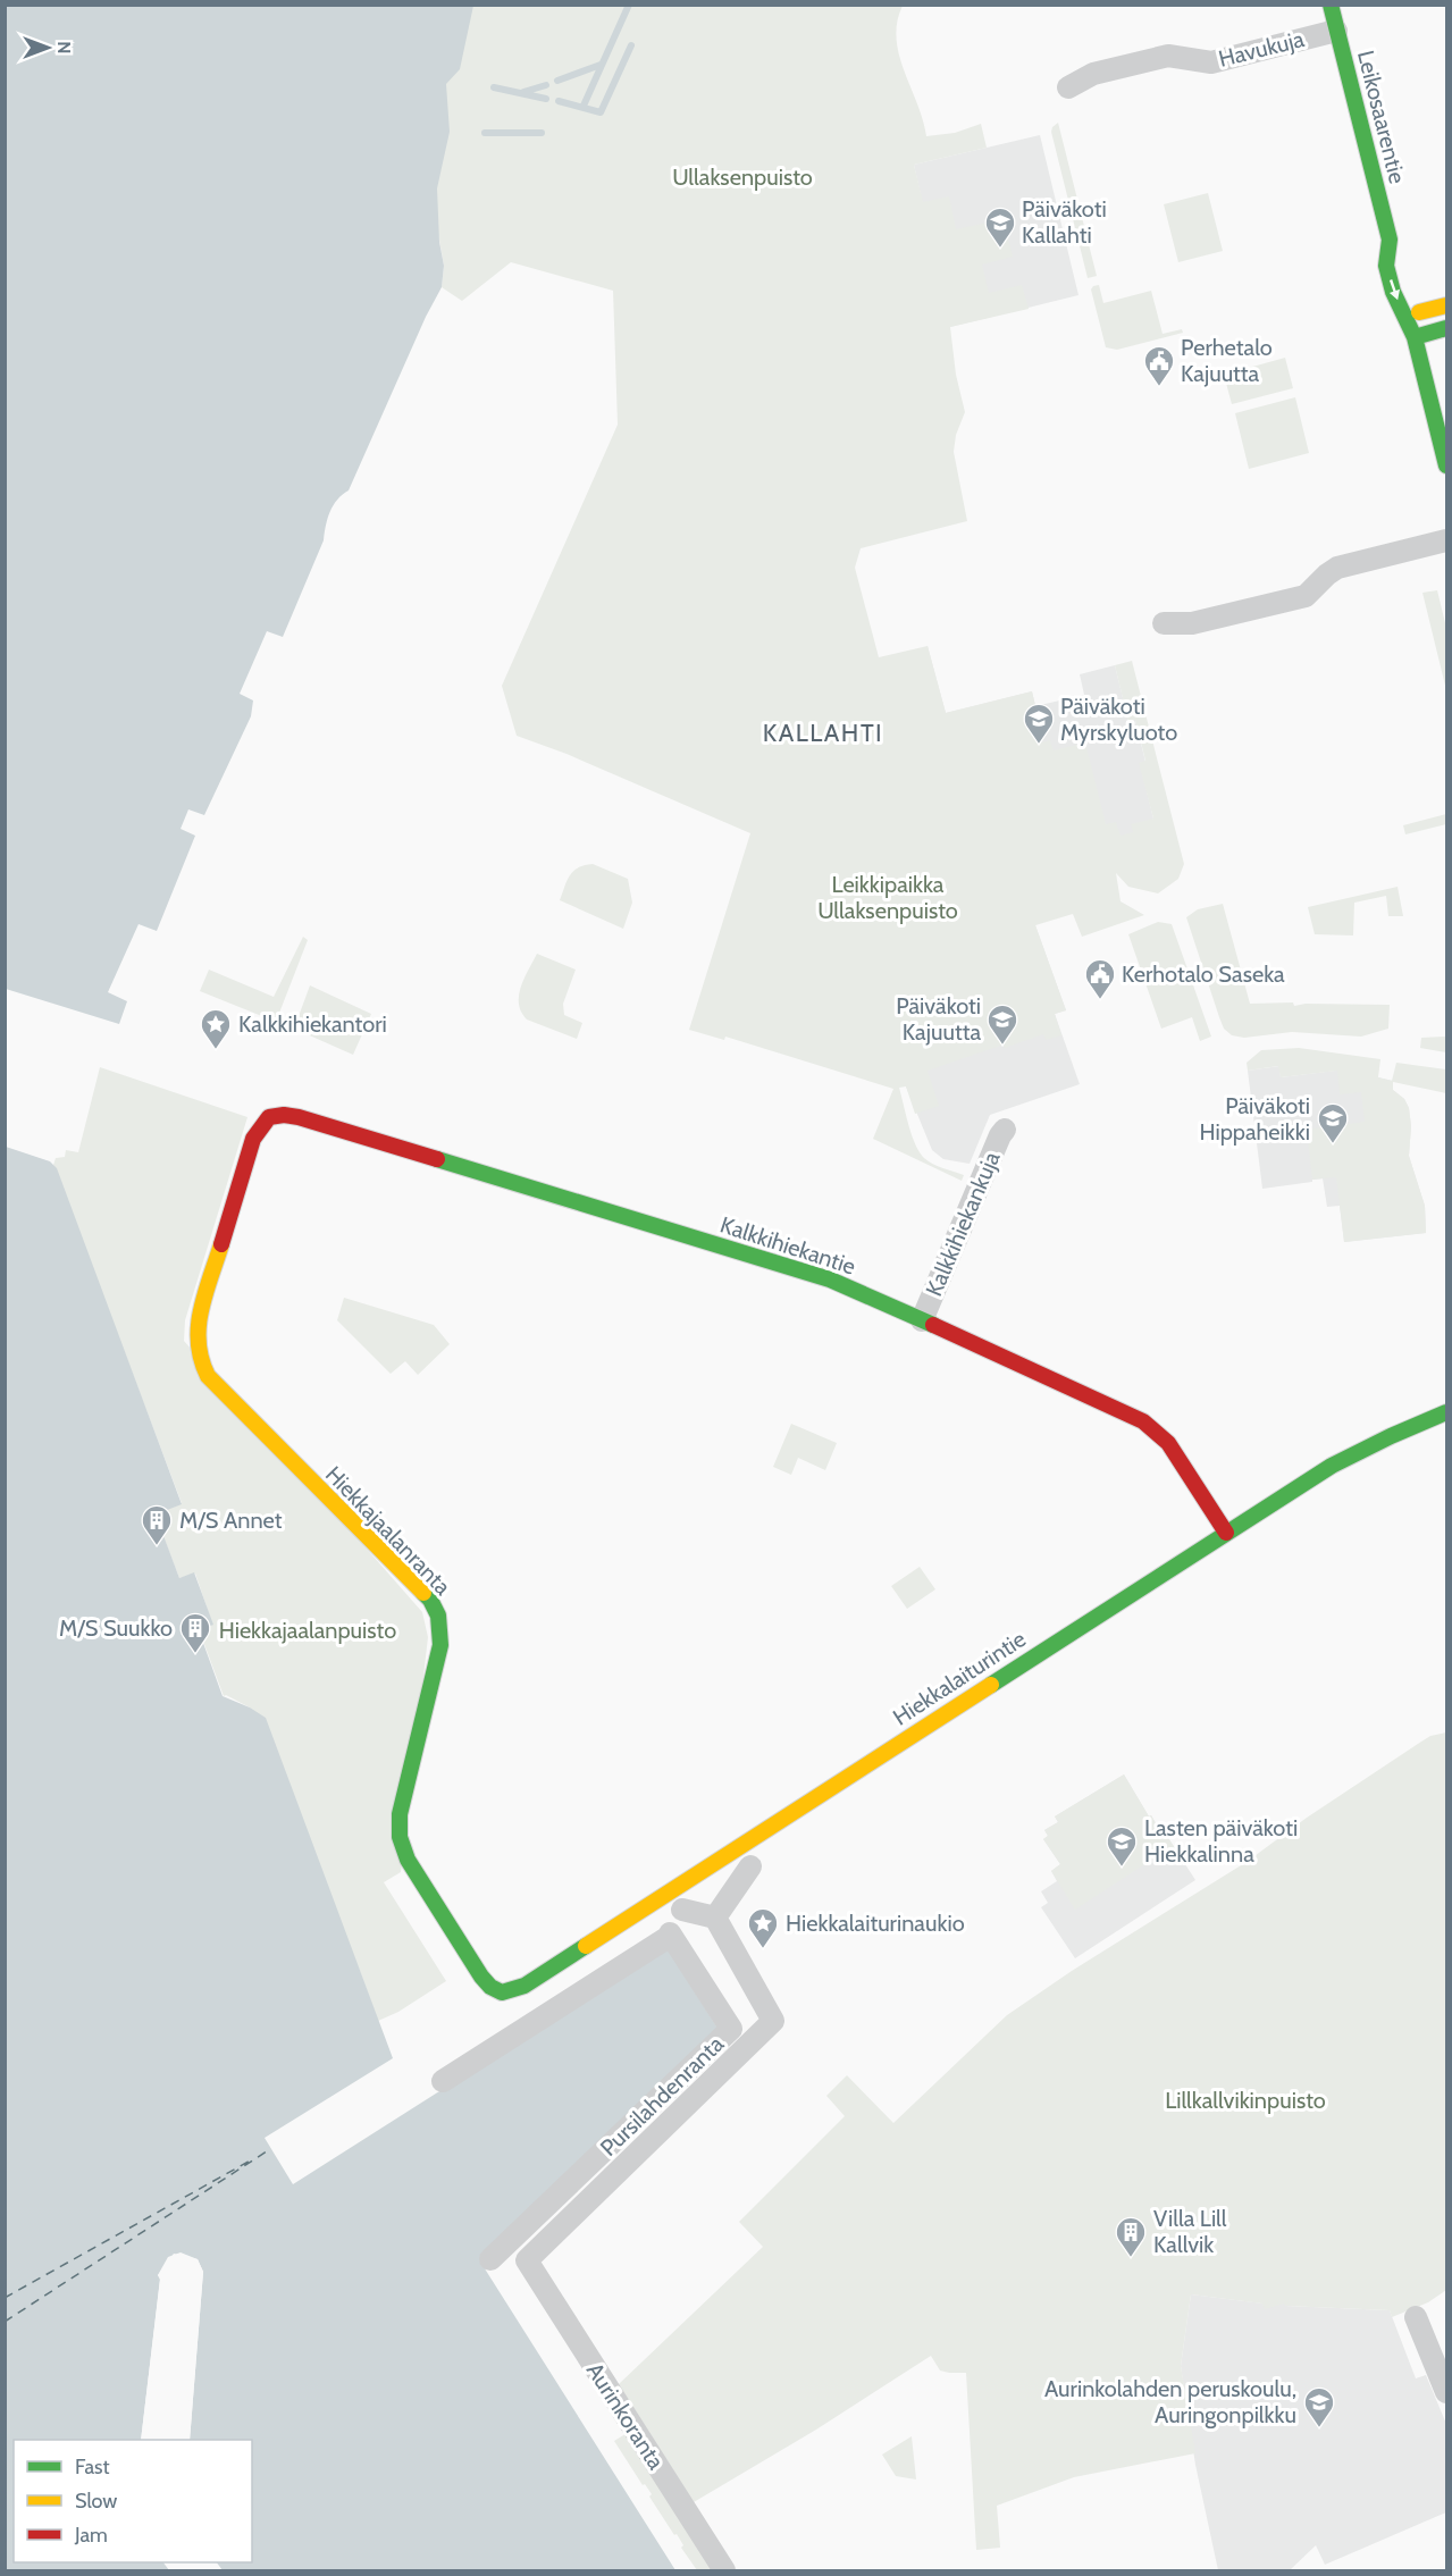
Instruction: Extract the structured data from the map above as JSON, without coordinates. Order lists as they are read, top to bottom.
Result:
{
  "streets": {
    "street": [
      "Havukuja",
      "Leikosaarentie",
      "Kalkkihiekankuja",
      "Kalkkihiekantie",
      "Hiekkajaalanranta",
      "Hiekkalaiturintie",
      "Pursilahdenranta",
      "Aurinkoranta"
    ]
  },
  "crossings": [
    ["Havukuja", "Leikosaarentie"],
    ["Kalkkihiekankuja", "Kalkkihiekantie"],
    ["Kalkkihiekantie", "Hiekkajaalanranta"],
    ["Kalkkihiekantie", "Hiekkalaiturintie"],
    ["Hiekkajaalanranta", "Hiekkalaiturintie"],
    ["Pursilahdenranta", "Aurinkoranta"]
  ],
  "districts": ["KALLAHTI"],
  "parks": [
    "Ullaksenpuisto",
    "Leikkipaikka Ullaksenpuisto",
    "Hiekkajaalanpuisto",
    "Lillkallvikinpuisto"
  ],
  "places": {
    "school or university": [
      "Päiväkoti Kallahti",
      "Päiväkoti Myrskyluoto",
      "Päiväkoti Kajuutta",
      "Päiväkoti Hippaheikki",
      "Lasten päiväkoti Hiekkalinna",
      "Aurinkolahden peruskoulu, Auringonpilkku"
    ],
    "public building": ["Perhetalo Kajuutta", "Kerhotalo Saseka"],
    "place": ["Kalkkihiekantori", "Hiekkalaiturinaukio"],
    "building": ["M/S Annet", "M/S Suukko", "Villa Lill Kallvik"]
  },
  "legend": ["Fast", "Slow", "Jam"],
  "north": "right"
}
